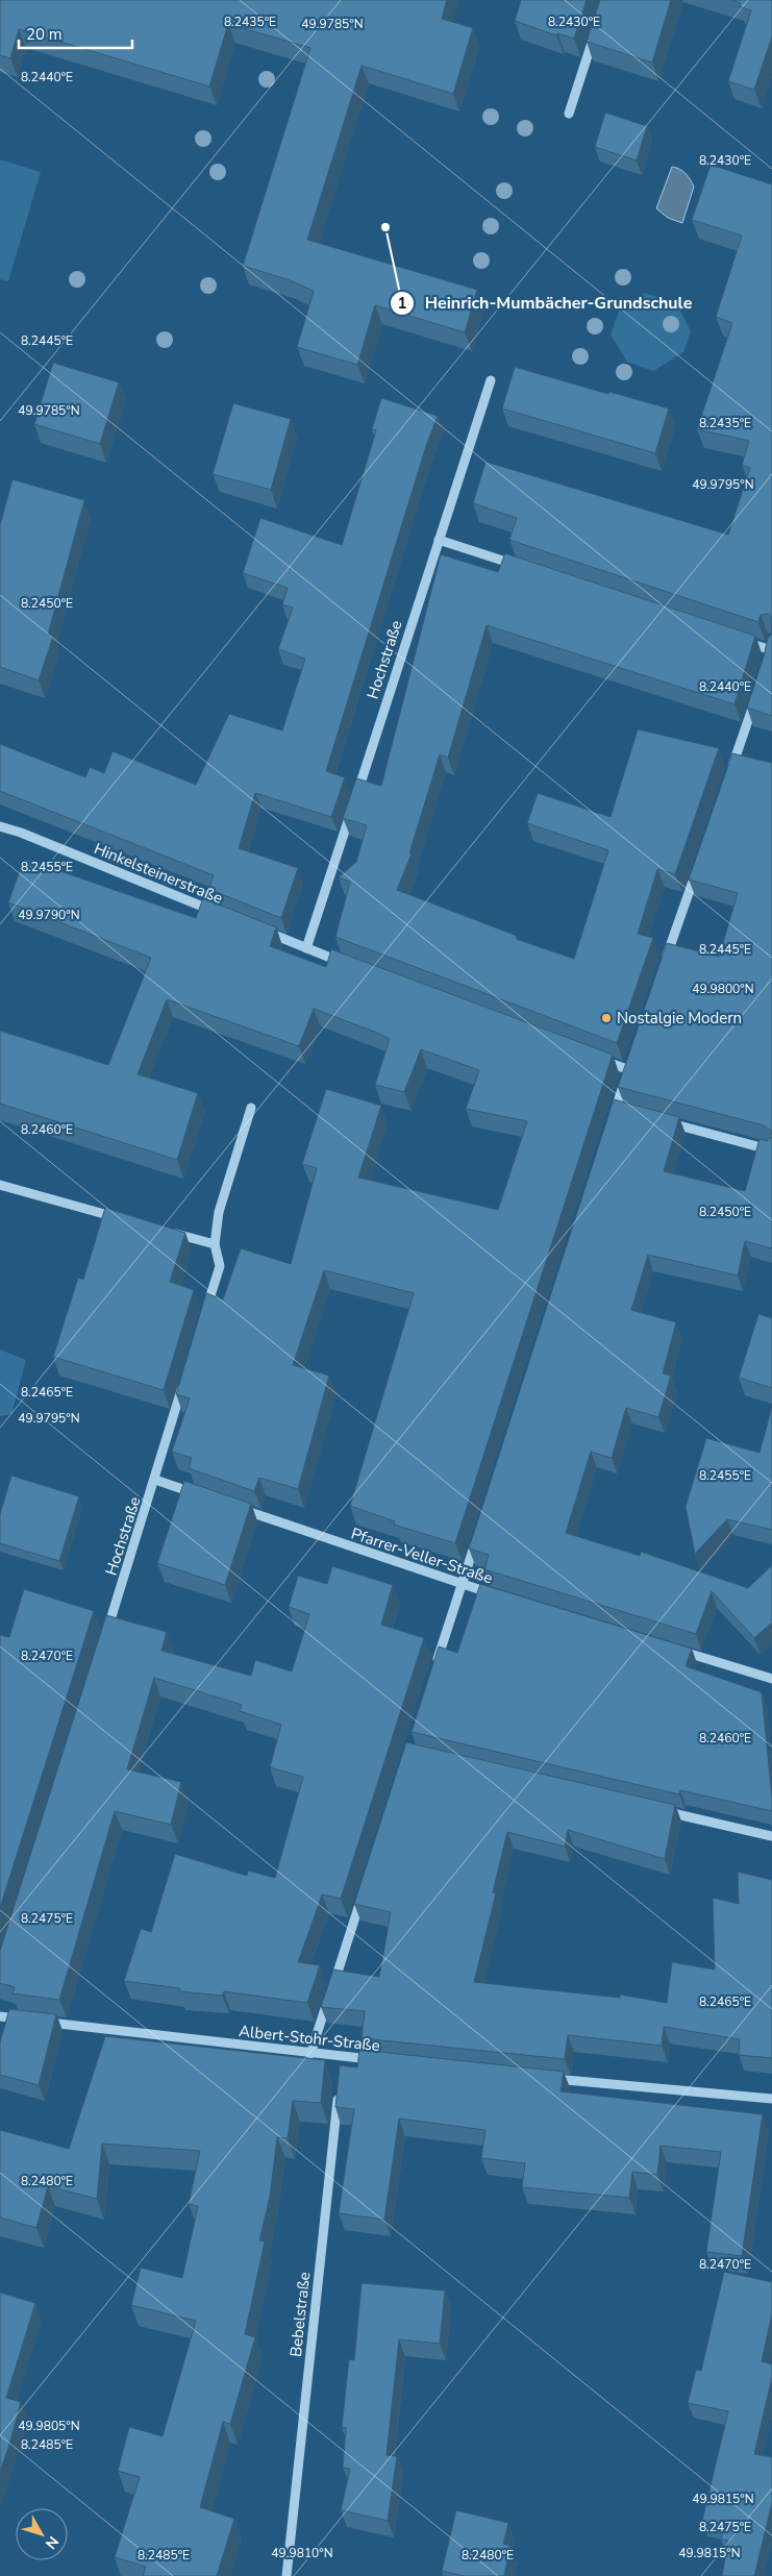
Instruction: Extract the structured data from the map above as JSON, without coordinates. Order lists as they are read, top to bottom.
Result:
{
  "streets": {
    "street": [
      "Hochstraße",
      "Hinkelsteinerstraße",
      "Pfarrer-Veller-Straße",
      "Albert-Stohr-Straße",
      "Bebelstraße"
    ]
  },
  "places": ["Heinrich-Mumbächer-Grundschule", "Nostalgie Modern"],
  "scale_bar": "20 m",
  "north": "bottom right",
  "coordinates": [
    "8.2430°E",
    "8.2435°E",
    "49.9785°N",
    "8.2440°E",
    "8.2445°E",
    "49.9795°N",
    "8.2450°E",
    "8.2455°E",
    "49.9790°N",
    "49.9800°N",
    "8.2460°E",
    "8.2465°E",
    "8.2470°E",
    "8.2475°E",
    "8.2480°E",
    "49.9805°N",
    "8.2485°E",
    "49.9815°N",
    "49.9810°N"
  ]
}
